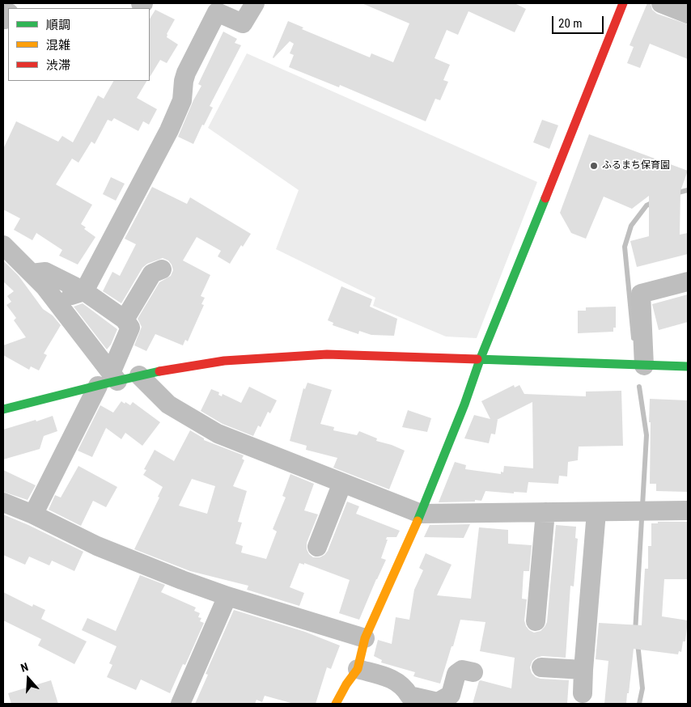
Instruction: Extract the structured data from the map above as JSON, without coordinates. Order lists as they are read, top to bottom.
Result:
{
  "places": ["ふるまち保育園"],
  "legend": ["順調", "混雑", "渋滞"],
  "scale_bar": "20 m",
  "north": "top"
}
